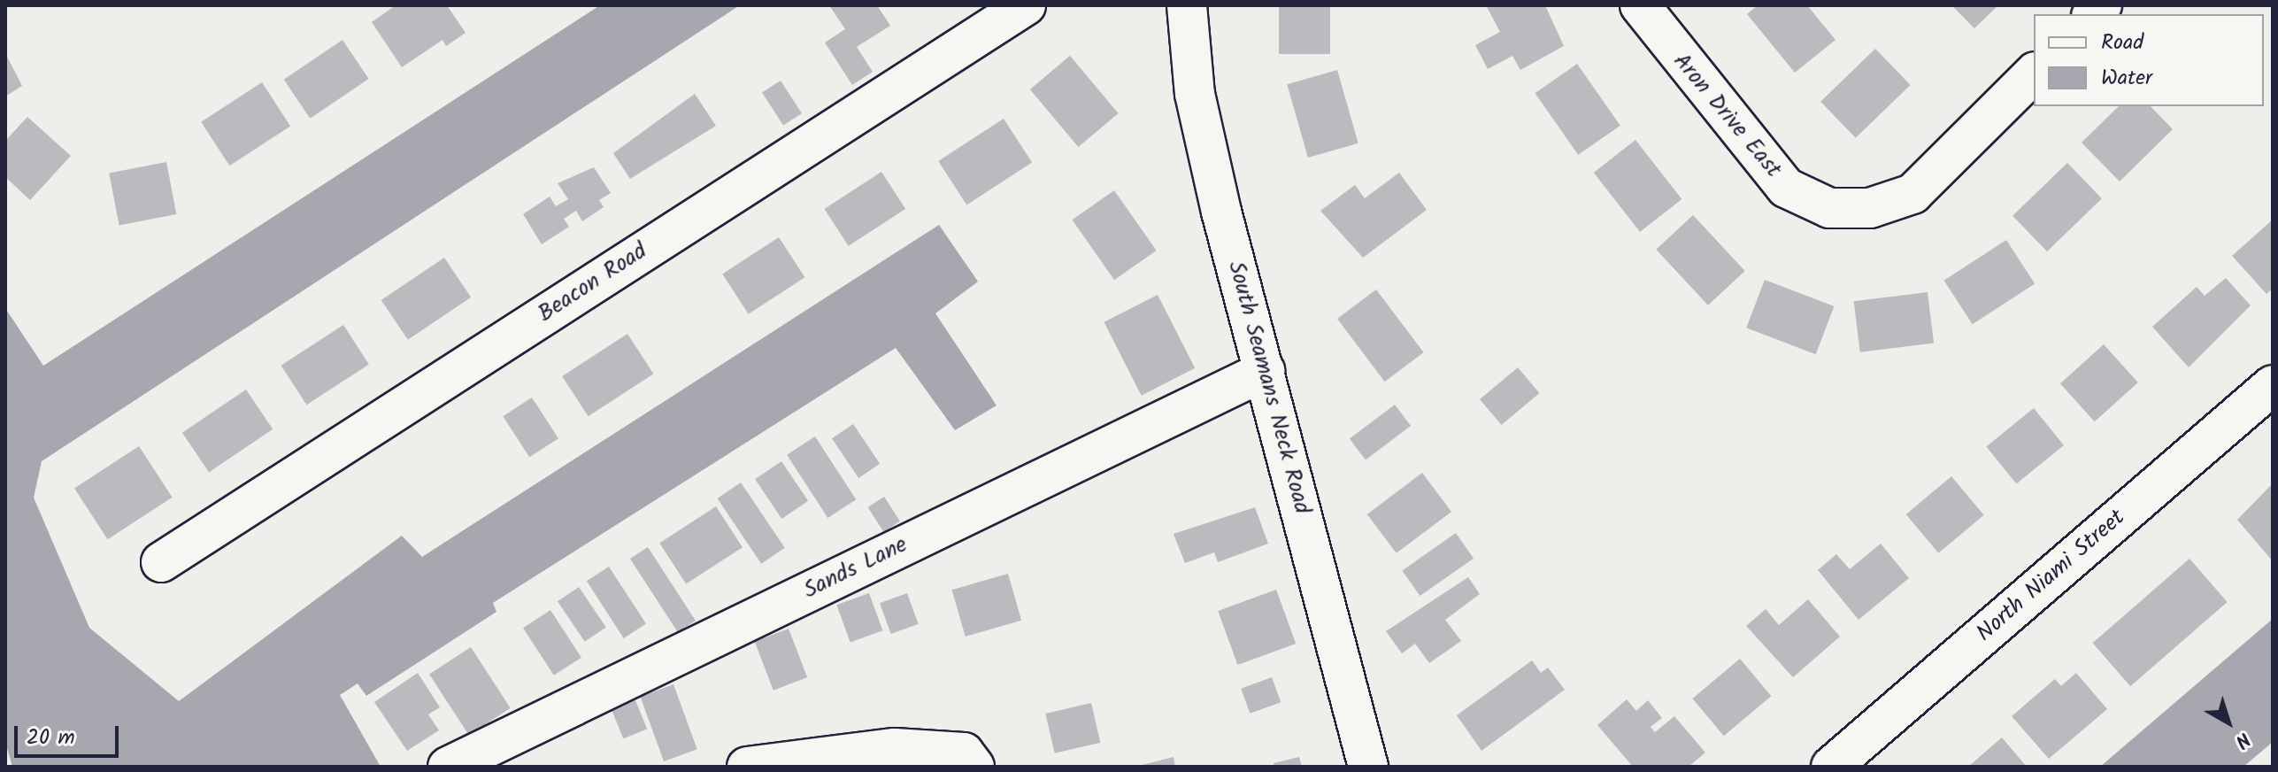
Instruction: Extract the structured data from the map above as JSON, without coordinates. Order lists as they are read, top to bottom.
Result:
{
  "streets": {
    "street": [
      "Aron Drive East",
      "Beacon Road",
      "South Seamans Neck Road",
      "Sands Lane",
      "North Niami Street"
    ]
  },
  "crossings": [
    ["South Seamans Neck Road", "Sands Lane"]
  ],
  "legend": ["Road", "Water"],
  "scale_bar": "20 m",
  "north": "bottom right"
}
